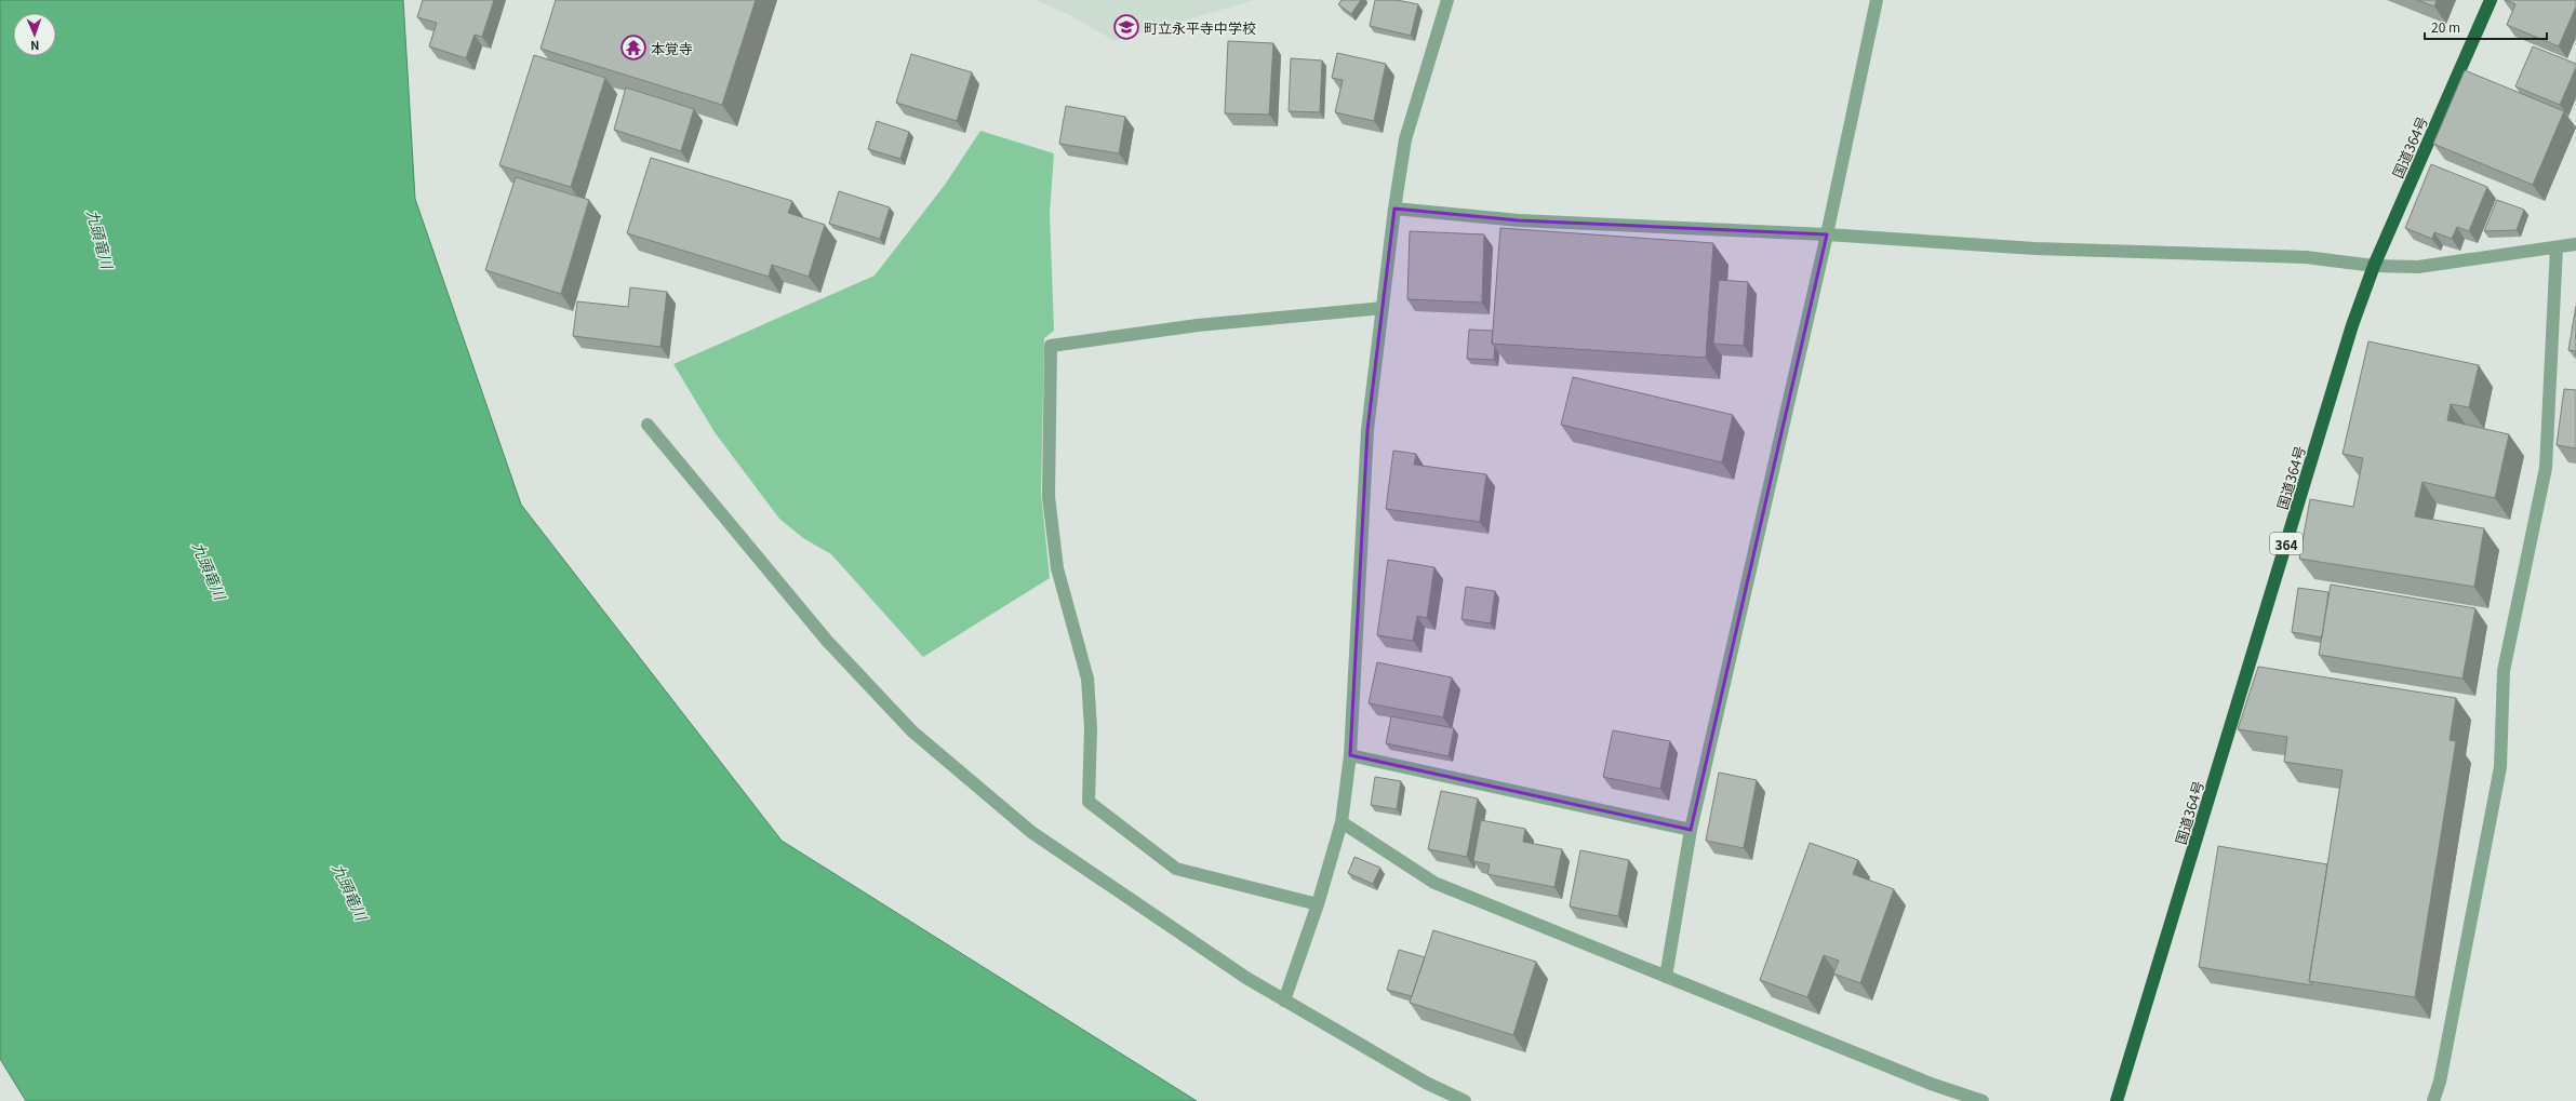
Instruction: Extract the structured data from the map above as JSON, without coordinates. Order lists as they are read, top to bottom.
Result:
{
  "streets": {
    "highway": ["国道364号", "364"]
  },
  "water": ["九頭竜川"],
  "places": {
    "school or university": ["町立永平寺中学校"],
    "temple": ["本覚寺"]
  },
  "scale_bar": "20 m",
  "north": "bottom"
}
